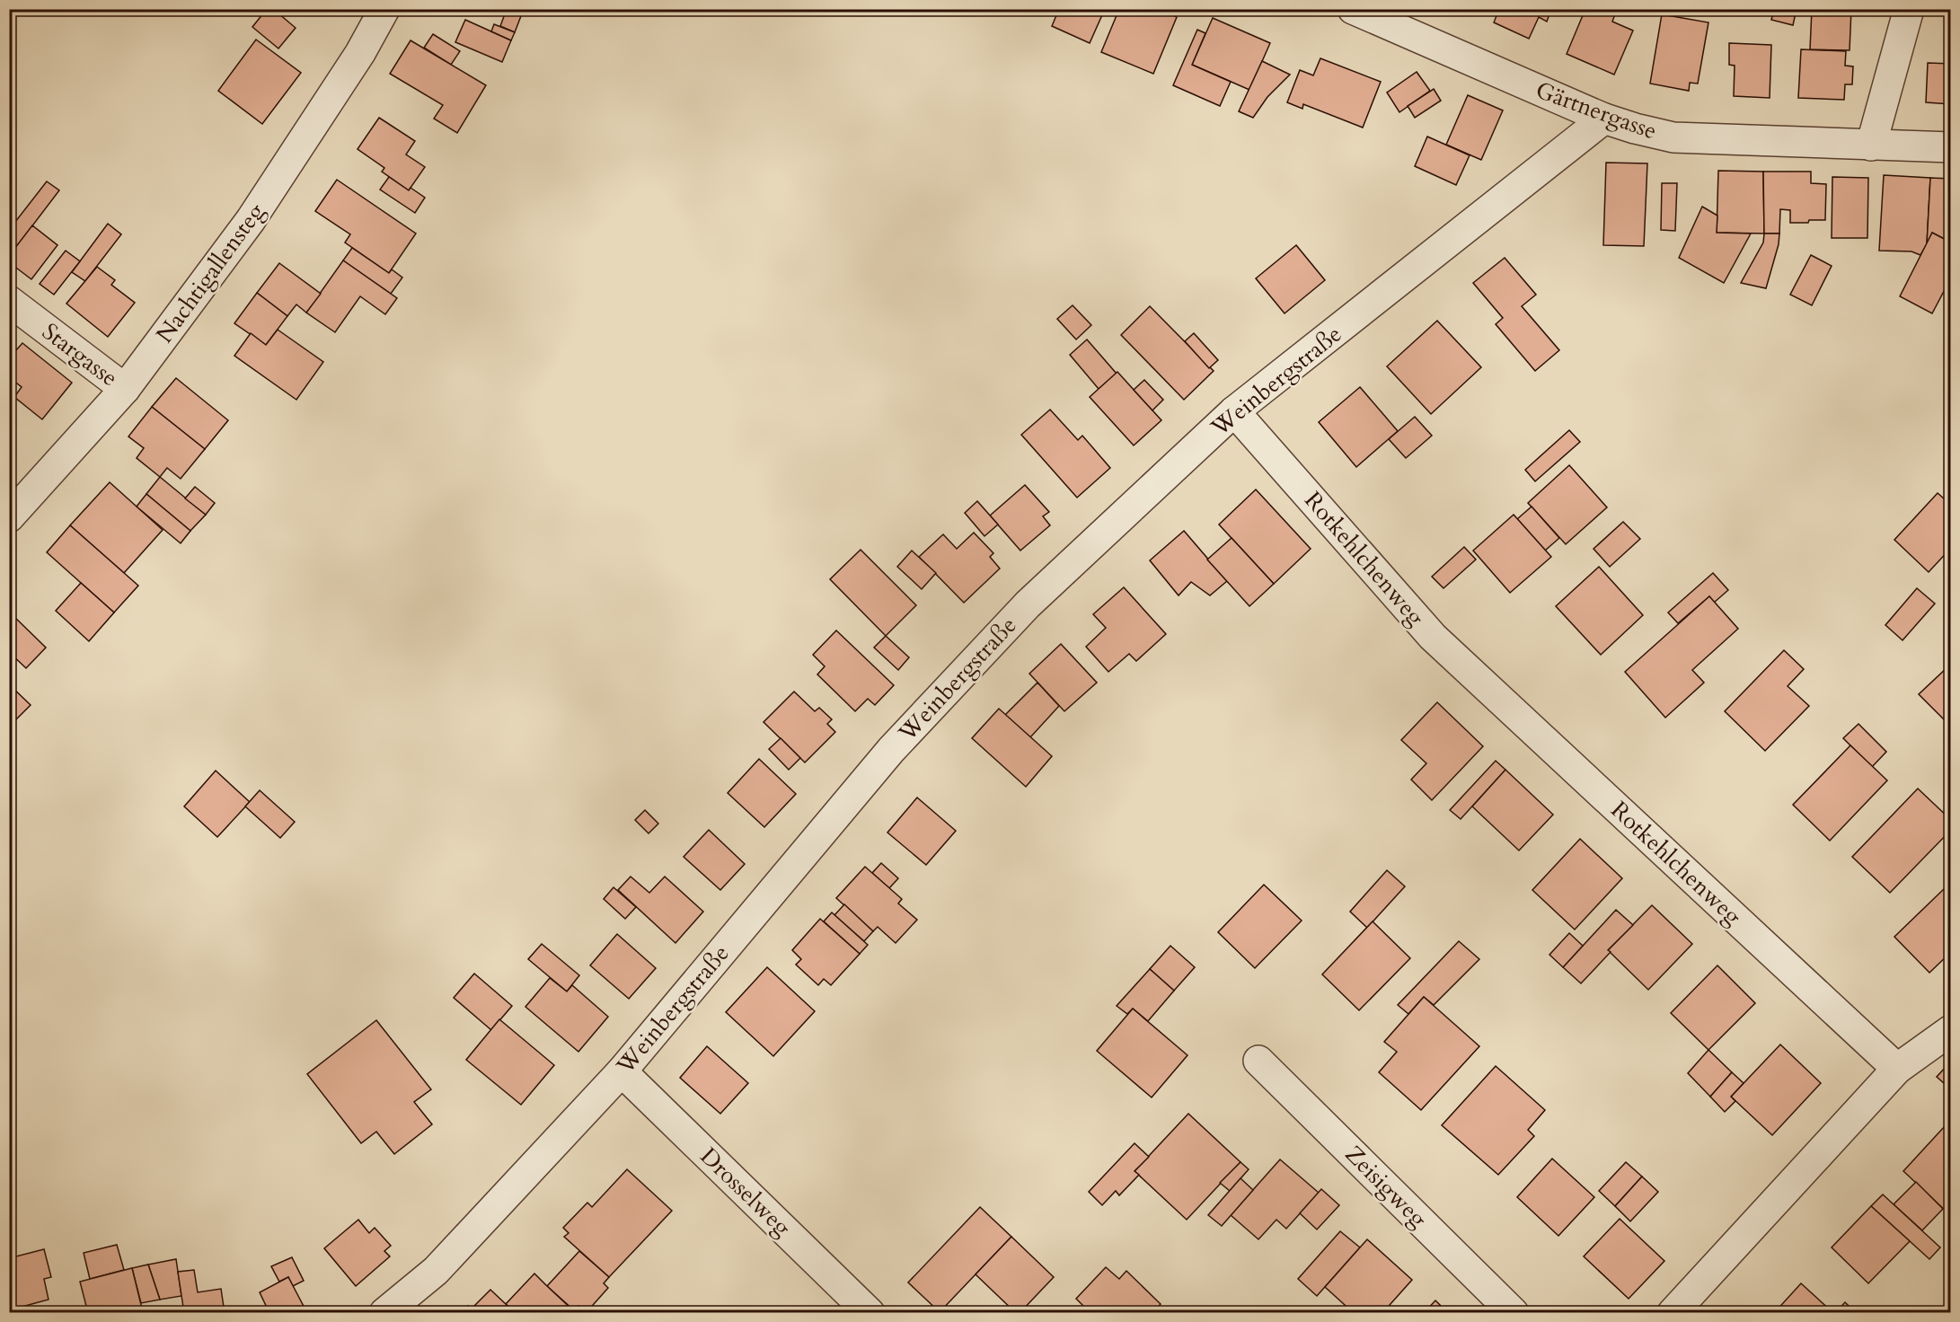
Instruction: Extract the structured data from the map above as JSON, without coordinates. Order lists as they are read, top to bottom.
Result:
{
  "streets": {
    "street": [
      "Gärtnergasse",
      "Nachtigallensteg",
      "Stargasse",
      "Weinbergstraße",
      "Rotkehlchenweg",
      "Zeisigweg",
      "Drosselweg"
    ]
  },
  "crossings": [
    ["Gärtnergasse", "Weinbergstraße"],
    ["Nachtigallensteg", "Stargasse"],
    ["Weinbergstraße", "Rotkehlchenweg"],
    ["Weinbergstraße", "Drosselweg"]
  ]
}
